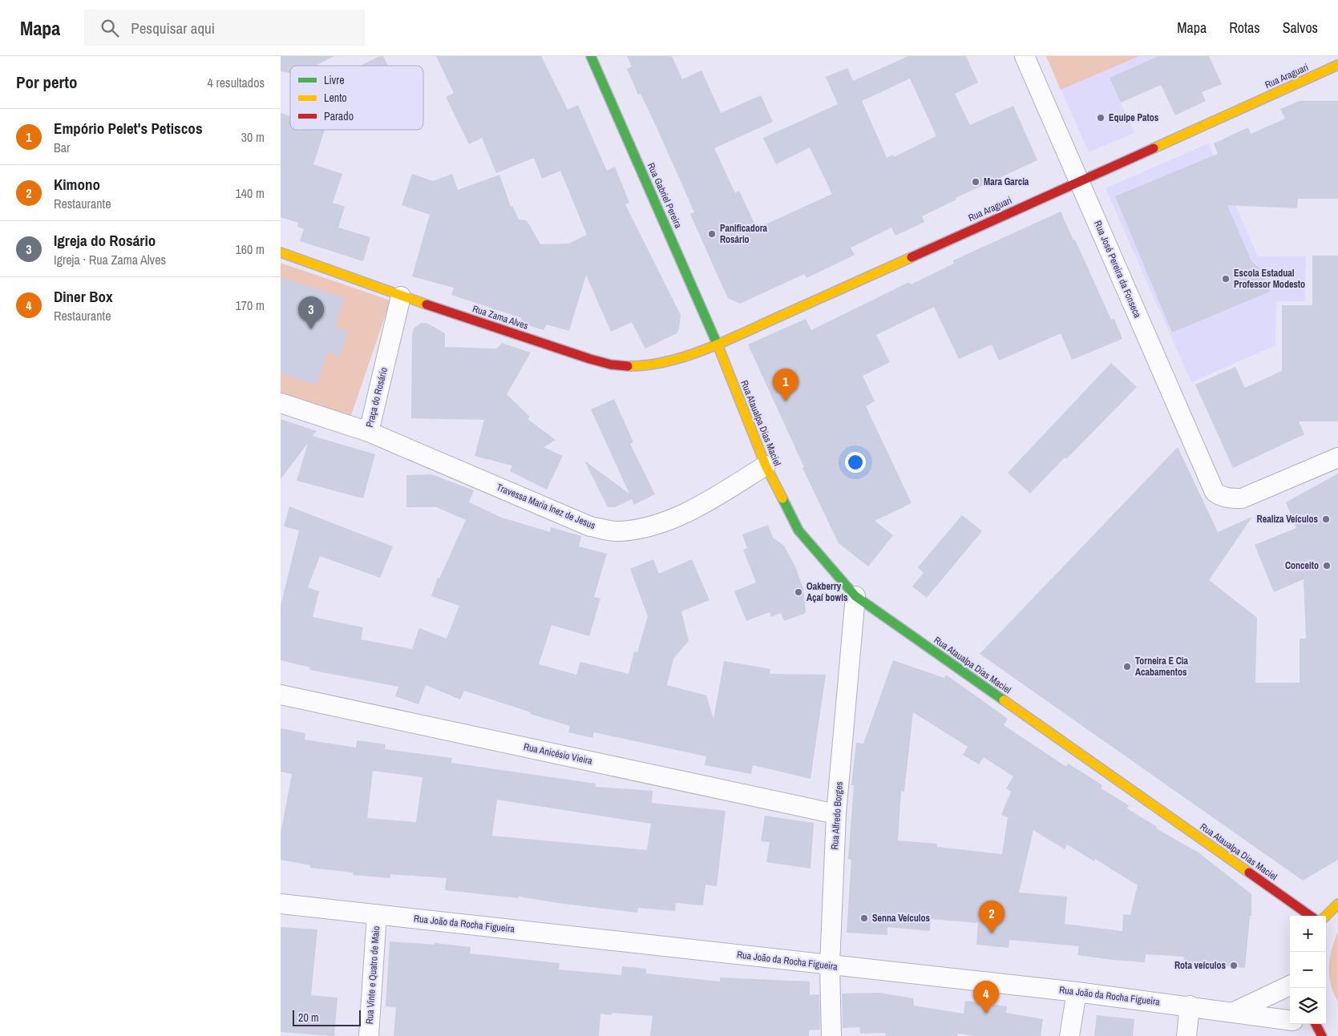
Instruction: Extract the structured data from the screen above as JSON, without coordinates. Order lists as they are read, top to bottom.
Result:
{
  "streets": {
    "street": [
      "Rua Araguari",
      "Rua Gabriel Pereira",
      "Rua José Pereira da Fonseca",
      "Rua Zama Alves",
      "Praça do Rosário",
      "Rua Ataualpa Dias Maciel",
      "Travessa Maria Inez de Jesus",
      "Rua Anicésio Vieira",
      "Rua Alfredo Borges",
      "Rua João da Rocha Figueira",
      "Rua Vinte e Quatro de Maio"
    ]
  },
  "crossings": [
    ["Rua Araguari", "Rua Gabriel Pereira"],
    ["Rua Araguari", "Rua José Pereira da Fonseca"],
    ["Rua Araguari", "Rua Zama Alves"],
    ["Rua Araguari", "Rua Ataualpa Dias Maciel"],
    ["Rua Gabriel Pereira", "Rua Zama Alves"],
    ["Rua Gabriel Pereira", "Rua Ataualpa Dias Maciel"],
    ["Rua Zama Alves", "Praça do Rosário"],
    ["Rua Zama Alves", "Rua Ataualpa Dias Maciel"],
    ["Praça do Rosário", "Travessa Maria Inez de Jesus"],
    ["Rua Ataualpa Dias Maciel", "Travessa Maria Inez de Jesus"],
    ["Rua Ataualpa Dias Maciel", "Rua Alfredo Borges"],
    ["Rua Anicésio Vieira", "Rua Alfredo Borges"],
    ["Rua Alfredo Borges", "Rua João da Rocha Figueira"],
    ["Rua João da Rocha Figueira", "Rua Vinte e Quatro de Maio"]
  ],
  "places": [
    "Equipe Patos",
    "Mara Garcia",
    "Panificadora Rosário",
    "Escola Estadual Professor Modesto",
    "Realiza Veículos",
    "Conceito",
    "Oakberry Açaí bowls",
    "Torneira E Cia Acabamentos",
    "Senna Veículos",
    "Rota veículos"
  ],
  "legend": ["Livre", "Lento", "Parado"],
  "scale_bar": "20 m",
  "page": {
    "header": "Mapa",
    "search": "Pesquisar aqui",
    "nav": ["Mapa", "Rotas", "Salvos"],
    "heading": ["Por perto", "4 resultados"],
    "list": [
      {
        "mark": "1",
        "name": "Empório Pelet's Petiscos",
        "note": "Bar",
        "value": "30 m"
      },
      {
        "mark": "2",
        "name": "Kimono",
        "note": "Restaurante",
        "value": "140 m"
      },
      {
        "mark": "3",
        "name": "Igreja do Rosário",
        "note": "Igreja · Rua Zama Alves",
        "value": "160 m"
      },
      {
        "mark": "4",
        "name": "Diner Box",
        "note": "Restaurante",
        "value": "170 m"
      }
    ],
    "pins": [
      "3",
      "1",
      "2",
      "4"
    ],
    "map_buttons": ["+", "−"],
    "scale": "20 m"
  }
}
